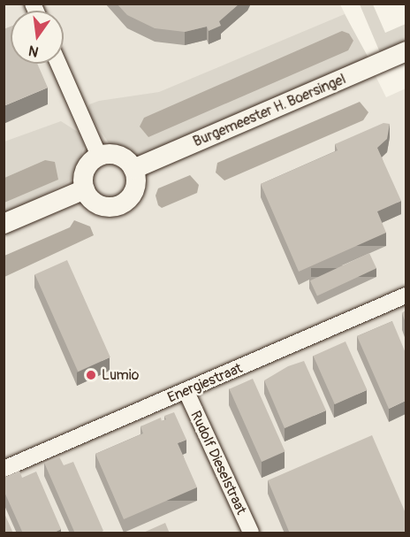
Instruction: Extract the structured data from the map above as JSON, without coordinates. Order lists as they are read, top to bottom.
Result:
{
  "streets": {
    "main road": ["Burgemeester H. Boersingel"],
    "street": ["Energiestraat", "Rudolf Dieselstraat"]
  },
  "crossings": [
    ["Energiestraat", "Rudolf Dieselstraat"]
  ],
  "places": ["Lumio"],
  "north": "bottom"
}
